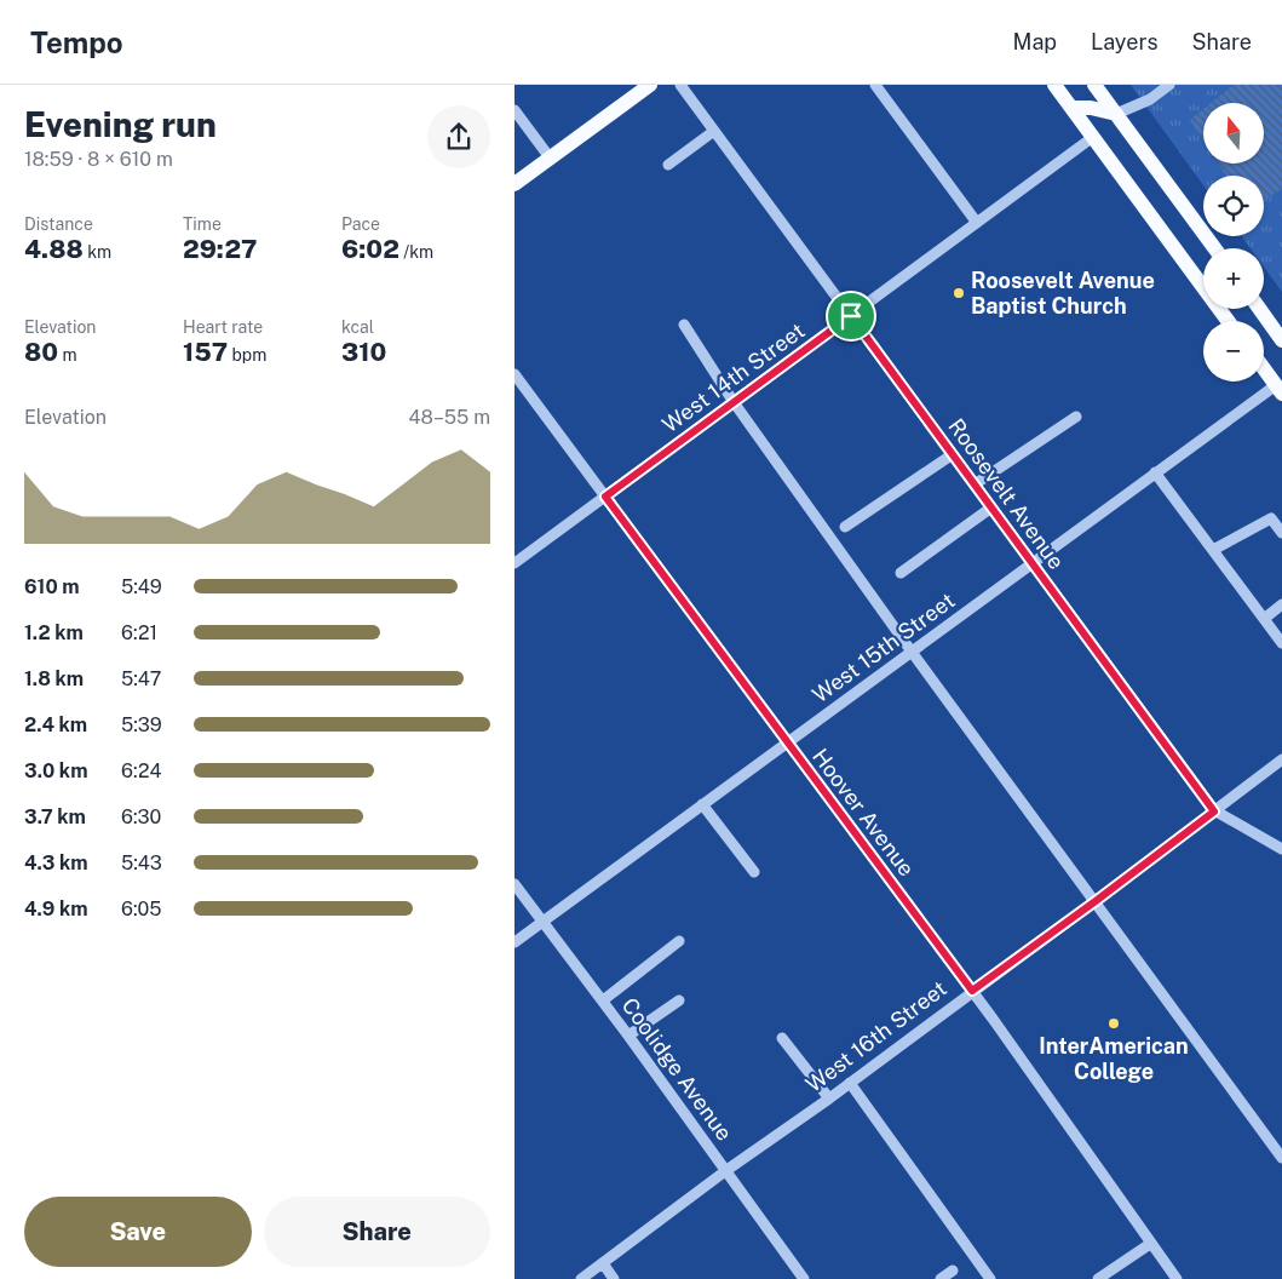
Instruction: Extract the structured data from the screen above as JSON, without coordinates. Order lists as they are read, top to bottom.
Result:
{
  "streets": {
    "street": [
      "West 14th Street",
      "Roosevelt Avenue",
      "West 15th Street",
      "Hoover Avenue",
      "West 16th Street",
      "Coolidge Avenue"
    ]
  },
  "crossings": [
    ["West 14th Street", "Roosevelt Avenue"],
    ["West 14th Street", "Hoover Avenue"],
    ["Roosevelt Avenue", "West 15th Street"],
    ["Roosevelt Avenue", "West 16th Street"],
    ["West 15th Street", "Hoover Avenue"],
    ["West 15th Street", "Coolidge Avenue"],
    ["Hoover Avenue", "West 16th Street"],
    ["West 16th Street", "Coolidge Avenue"]
  ],
  "places": ["Roosevelt Avenue Baptist Church", "InterAmerican College"],
  "north": "top",
  "page": {
    "header": "Tempo",
    "nav": ["Map", "Layers", "Share"],
    "heading": ["Evening run", "18:59 · 8 × 610 m"],
    "map_buttons": ["+", "−"],
    "stats": [
      ["Distance", "4.88 km"],
      ["Time", "29:27"],
      ["Pace", "6:02 /km"],
      ["Elevation", "80 m"],
      ["Heart rate", "157 bpm"],
      ["kcal", "310"]
    ],
    "chart": ["Elevation", "48–55 m"],
    "list": [
      {
        "name": "610 m",
        "note": "5:49"
      },
      {
        "name": "1.2 km",
        "note": "6:21"
      },
      {
        "name": "1.8 km",
        "note": "5:47"
      },
      {
        "name": "2.4 km",
        "note": "5:39"
      },
      {
        "name": "3.0 km",
        "note": "6:24"
      },
      {
        "name": "3.7 km",
        "note": "6:30"
      },
      {
        "name": "4.3 km",
        "note": "5:43"
      },
      {
        "name": "4.9 km",
        "note": "6:05"
      }
    ],
    "buttons": ["Save", "Share"]
  }
}
